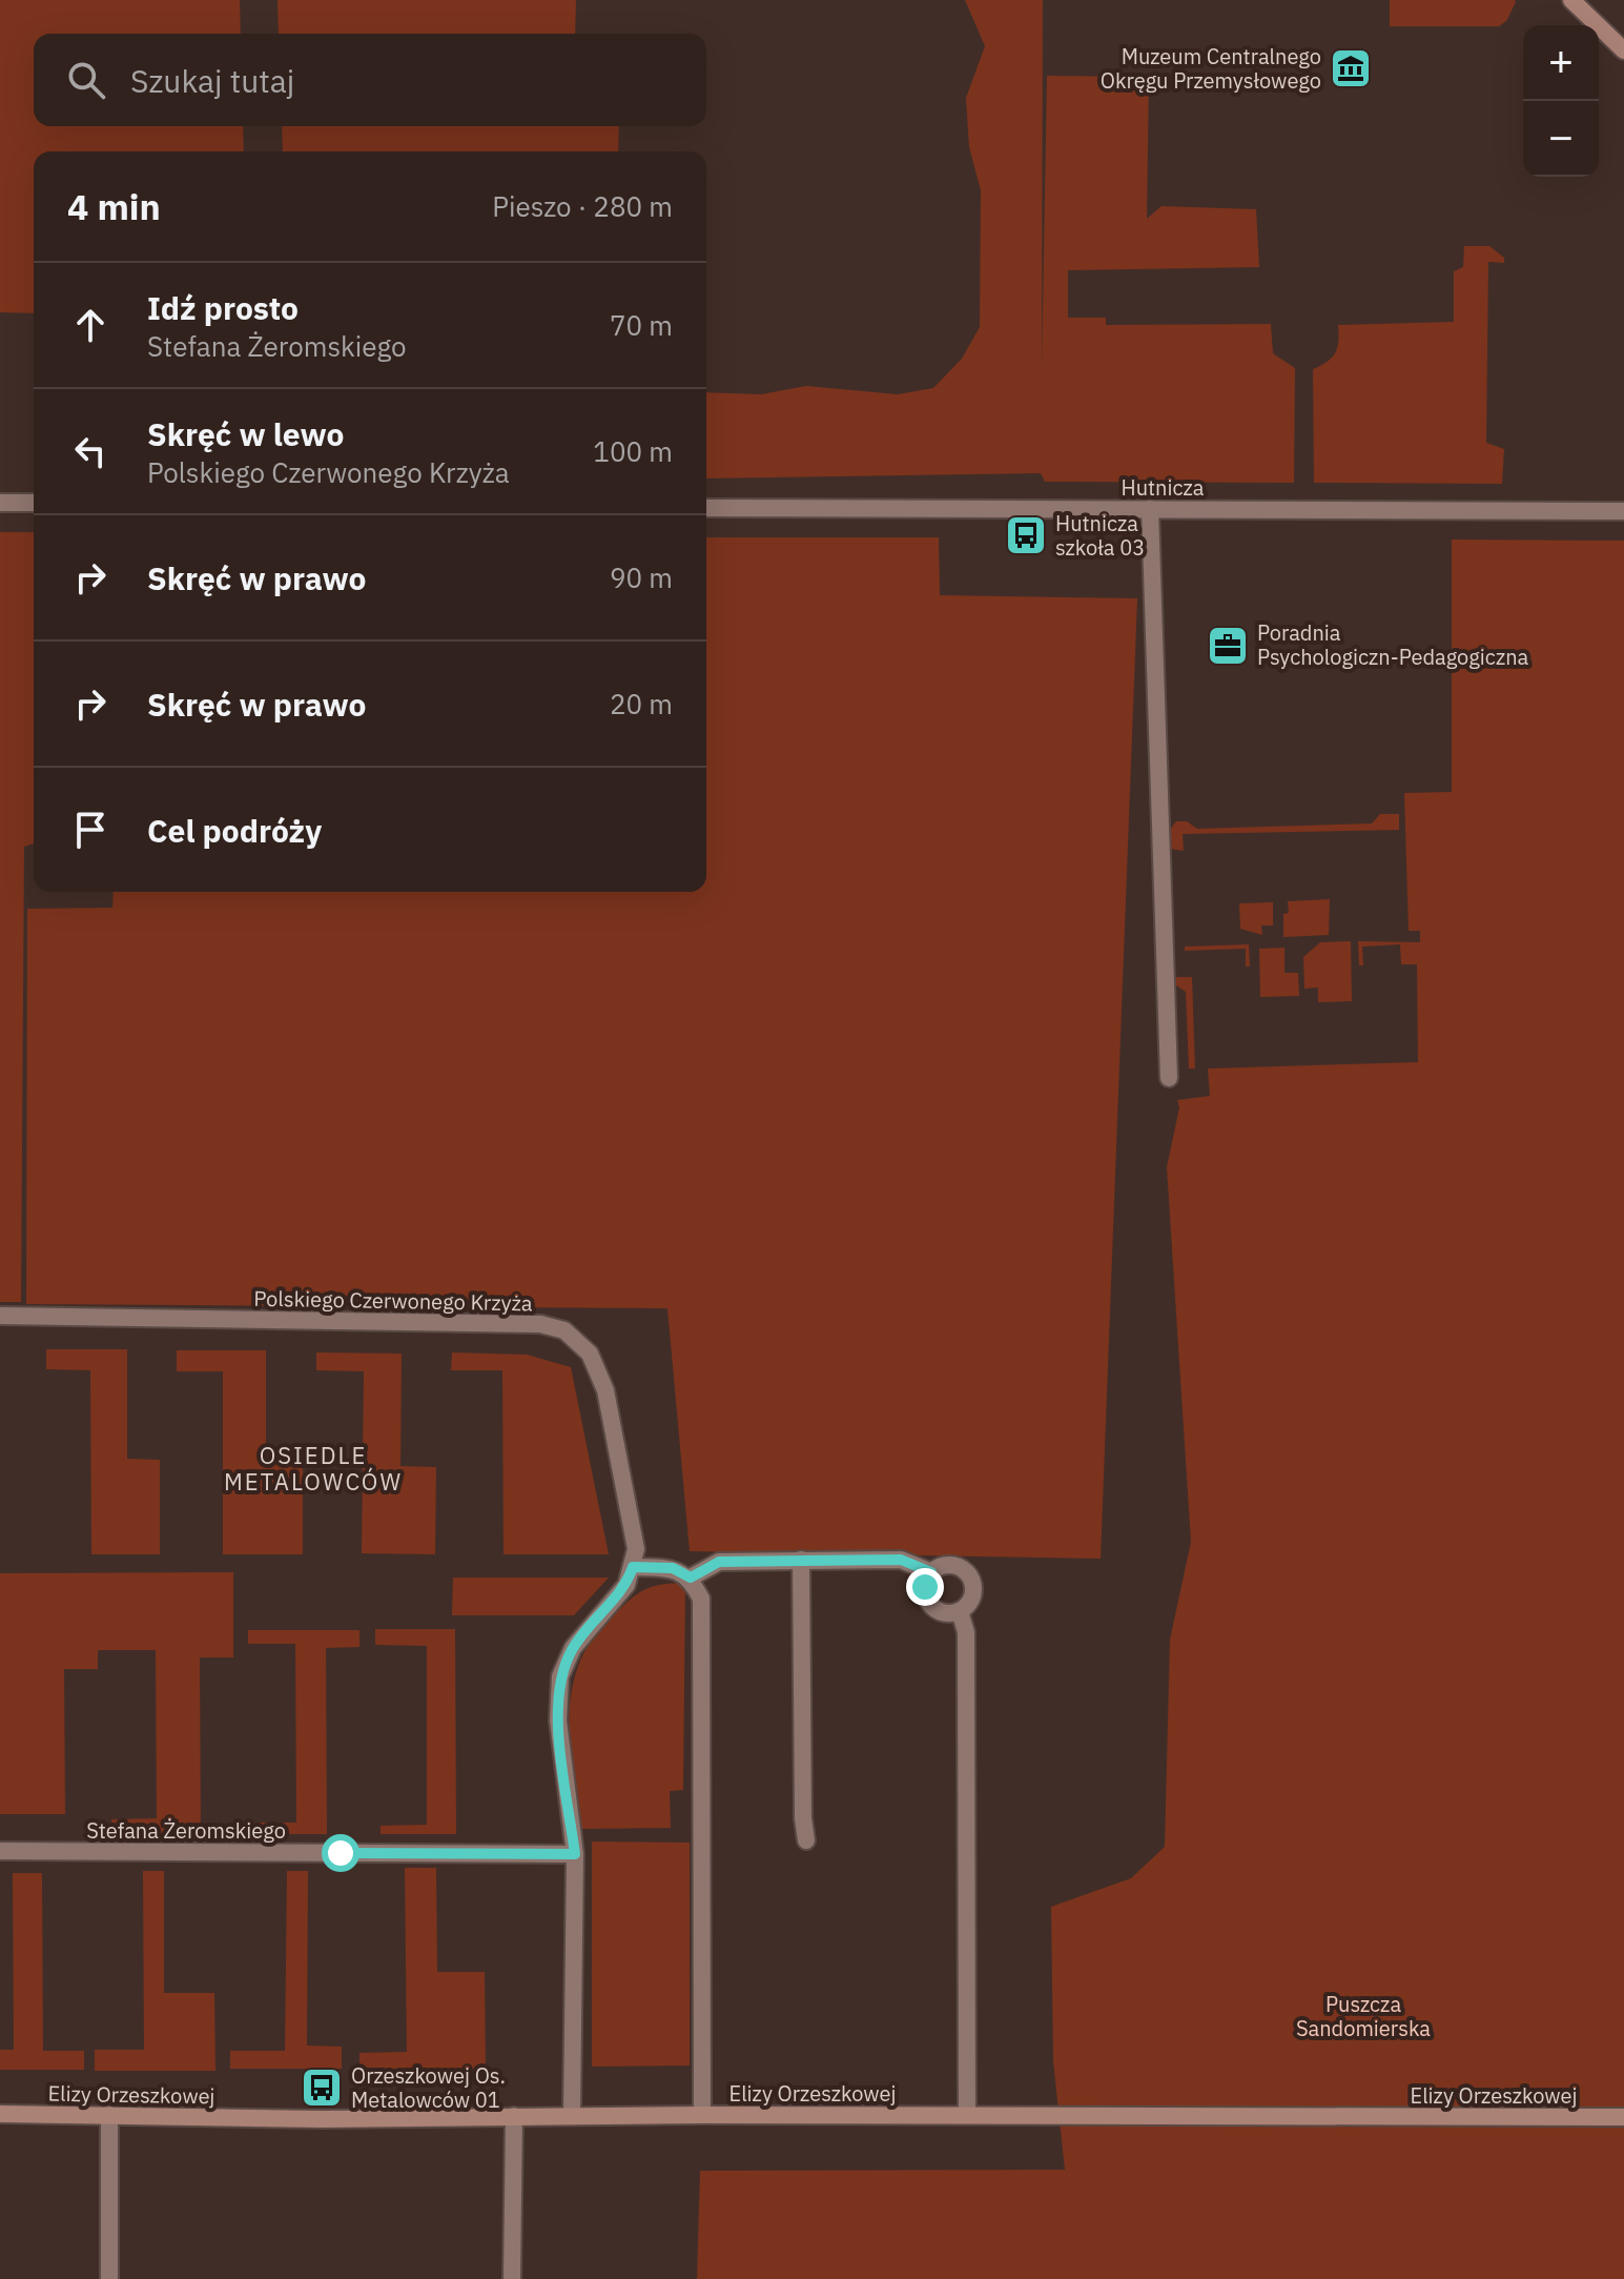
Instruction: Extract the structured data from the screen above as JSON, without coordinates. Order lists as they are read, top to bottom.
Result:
{
  "streets": {
    "street": [
      "Hutnicza",
      "Polskiego Czerwonego Krzyża",
      "Stefana Żeromskiego",
      "Elizy Orzeszkowej"
    ]
  },
  "districts": ["OSIEDLE METALOWCÓW"],
  "parks": ["Puszcza Sandomierska"],
  "places": {
    "museum": ["Muzeum Centralnego Okręgu Przemysłowego"],
    "bus stop": ["Hutnicza szkoła 03", "Orzeszkowej Os. Metalowców 01"],
    "office": ["Poradnia Psychologiczn-Pedagogiczna"]
  },
  "page": {
    "map_buttons": ["+", "−"],
    "search": "Szukaj tutaj",
    "heading": ["4 min", "Pieszo · 280 m"],
    "list": [
      ["Idź prosto", "Stefana Żeromskiego", "70 m"],
      ["Skręć w lewo", "Polskiego Czerwonego Krzyża", "100 m"],
      ["Skręć w prawo", "90 m"],
      ["Skręć w prawo", "20 m"],
      "Cel podróży"
    ]
  }
}
